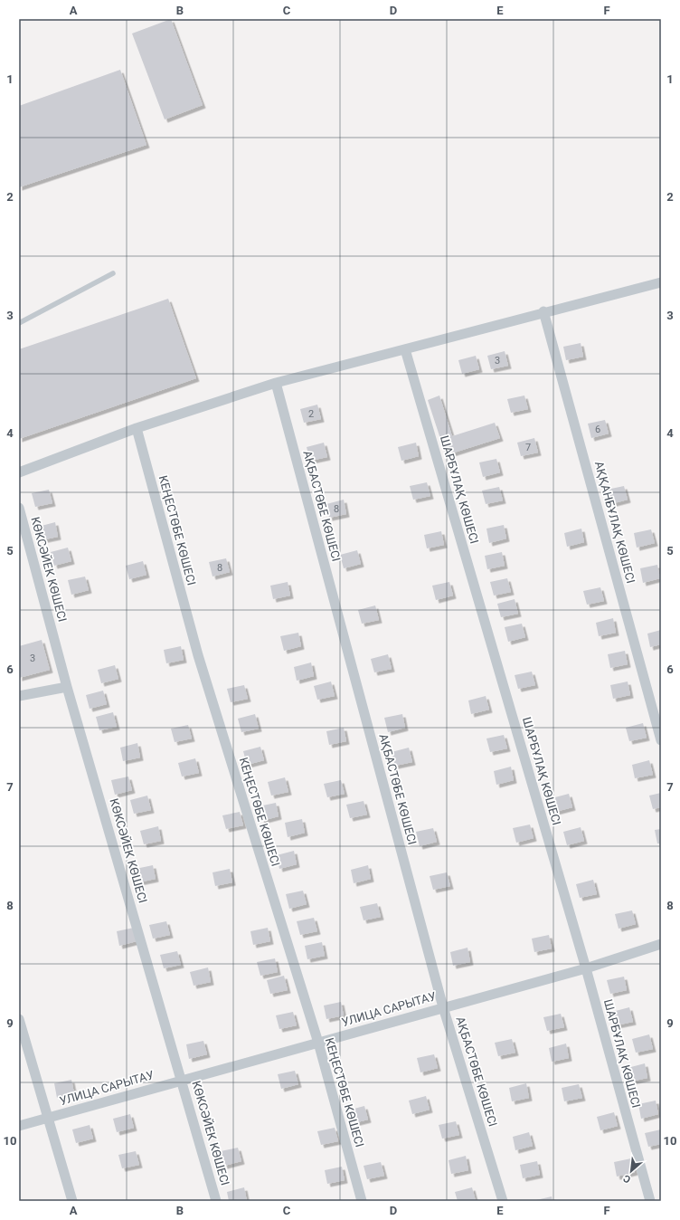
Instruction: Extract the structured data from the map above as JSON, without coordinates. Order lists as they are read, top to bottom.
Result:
{
  "streets": {
    "street": [
      "ШАРБҰЛАҚ КӨШЕСІ",
      "АҚБАСТӨБЕ КӨШЕСІ",
      "АҚҚАНБҰЛАҚ КӨШЕСІ",
      "КЕҢЕСТӨБЕ КӨШЕСІ",
      "КӨКСӘЙЕК КӨШЕСІ",
      "УЛИЦА САРЫТАУ"
    ]
  },
  "crossings": [
    ["ШАРБҰЛАҚ КӨШЕСІ", "УЛИЦА САРЫТАУ"],
    ["АҚБАСТӨБЕ КӨШЕСІ", "УЛИЦА САРЫТАУ"],
    ["КЕҢЕСТӨБЕ КӨШЕСІ", "УЛИЦА САРЫТАУ"],
    ["КӨКСӘЙЕК КӨШЕСІ", "УЛИЦА САРЫТАУ"]
  ],
  "house_numbers": [
    "3",
    "2",
    "6",
    "7",
    "8",
    "8",
    "3"
  ],
  "north": "bottom left",
  "grid": {
    "columns": [
      "A",
      "B",
      "C",
      "D",
      "E",
      "F"
    ],
    "rows": [
      "1",
      "2",
      "3",
      "4",
      "5",
      "6",
      "7",
      "8",
      "9",
      "10"
    ]
  }
}
